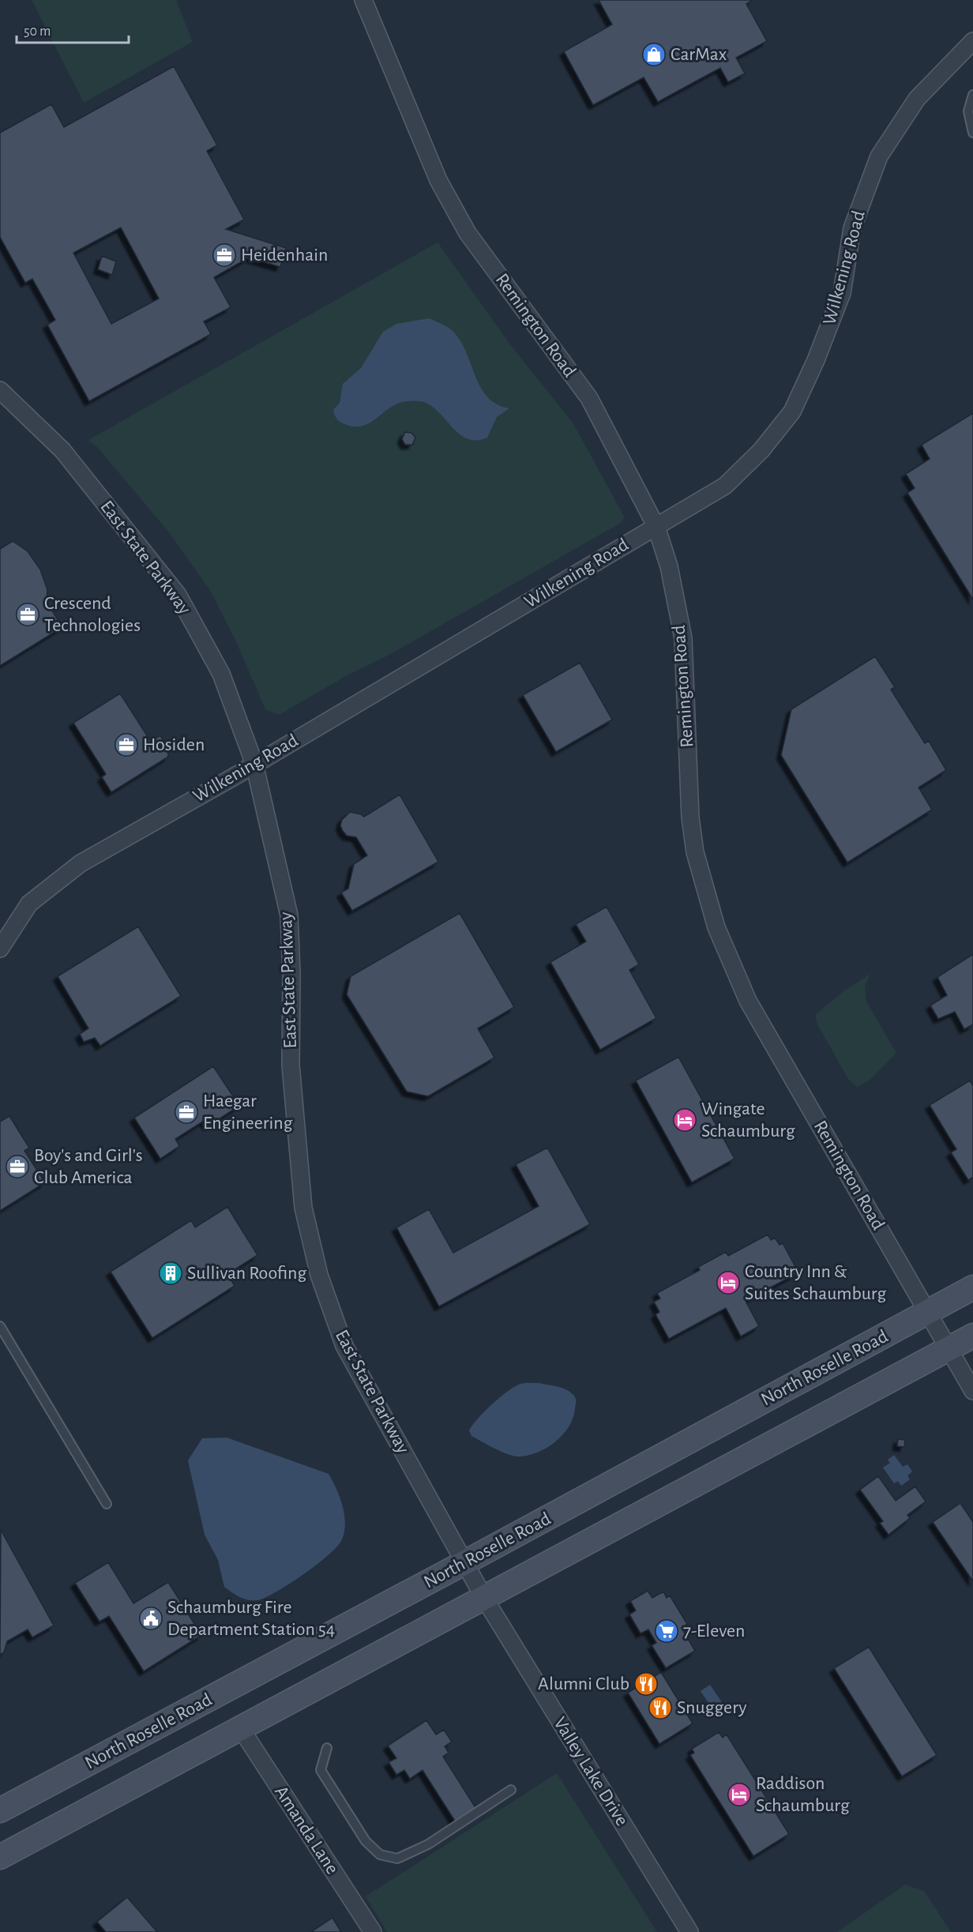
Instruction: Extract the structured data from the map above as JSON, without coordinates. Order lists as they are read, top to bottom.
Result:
{
  "streets": {
    "main road": ["North Roselle Road"],
    "street": [
      "Wilkening Road",
      "Remington Road",
      "East State Parkway",
      "Valley Lake Drive",
      "Amanda Lane"
    ]
  },
  "crossings": [
    ["Wilkening Road", "Remington Road"],
    ["Wilkening Road", "East State Parkway"],
    ["Remington Road", "North Roselle Road"],
    ["East State Parkway", "North Roselle Road"],
    ["East State Parkway", "Valley Lake Drive"],
    ["North Roselle Road", "Valley Lake Drive"],
    ["North Roselle Road", "Amanda Lane"]
  ],
  "places": {
    "shop": ["CarMax"],
    "office": [
      "Heidenhain",
      "Crescend Technologies",
      "Hosiden",
      "Haegar Engineering",
      "Boy's and Girl's Club America"
    ],
    "hotel": ["Wingate Schaumburg", "Country Inn & Suites Schaumburg", "Raddison Schaumburg"],
    "building": ["Sullivan Roofing"],
    "public building": ["Schaumburg Fire Department Station 54"],
    "supermarket": ["7-Eleven"],
    "restaurant": ["Alumni Club", "Snuggery"]
  },
  "scale_bar": "50 m"
}
